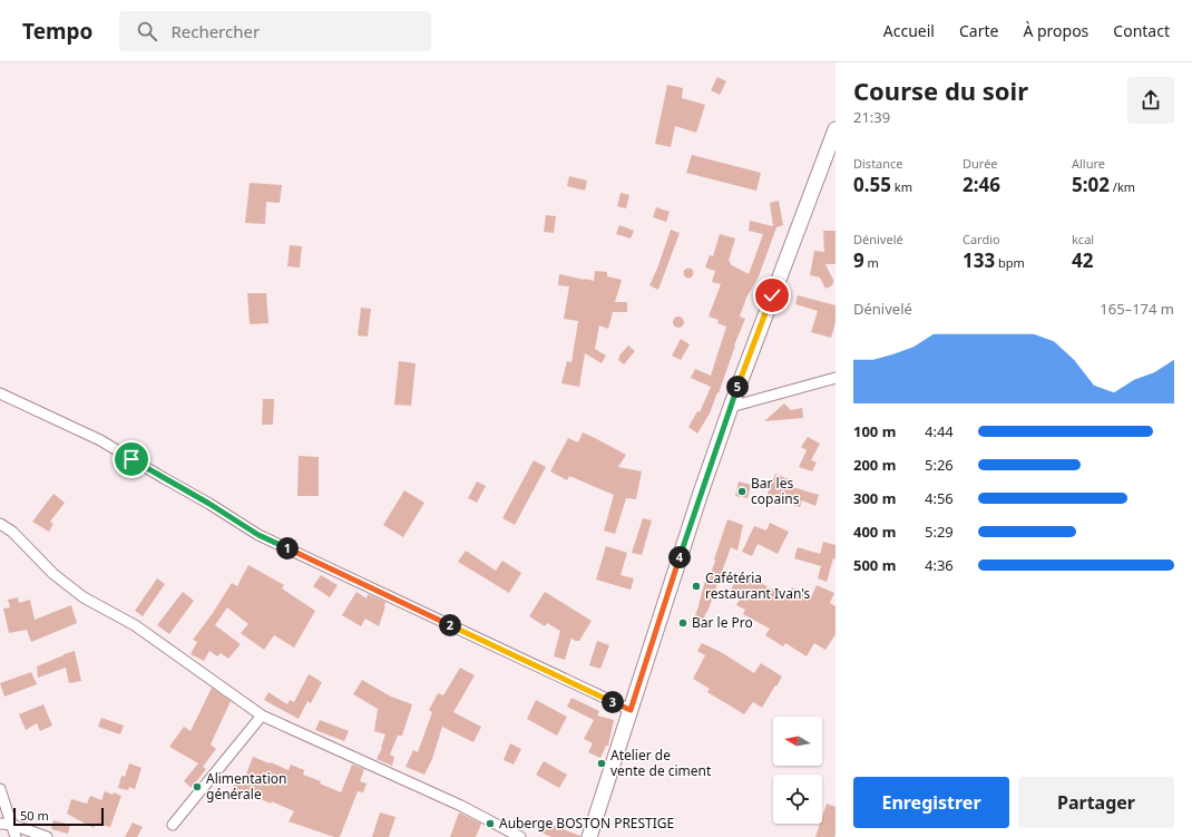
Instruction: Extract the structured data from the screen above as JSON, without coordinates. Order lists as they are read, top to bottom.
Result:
{
  "places": [
    "Bar les copains",
    "Cafétéria restaurant Ivan's",
    "Bar le Pro",
    "Atelier de vente de ciment",
    "Alimentation générale",
    "Auberge BOSTON PRESTIGE"
  ],
  "scale_bar": "50 m",
  "north": "left",
  "page": {
    "header": "Tempo",
    "search": "Rechercher",
    "nav": [
      "Accueil",
      "Carte",
      "À propos",
      "Contact"
    ],
    "heading": ["Course du soir", "21:39"],
    "stats": [
      ["Distance", "0.55 km"],
      ["Durée", "2:46"],
      ["Allure", "5:02 /km"],
      ["Dénivelé", "9 m"],
      ["Cardio", "133 bpm"],
      ["kcal", "42"]
    ],
    "chart": ["Dénivelé", "165–174 m"],
    "pins": [
      "5",
      "1",
      "4",
      "2",
      "3"
    ],
    "list": [
      {
        "name": "100 m",
        "note": "4:44"
      },
      {
        "name": "200 m",
        "note": "5:26"
      },
      {
        "name": "300 m",
        "note": "4:56"
      },
      {
        "name": "400 m",
        "note": "5:29"
      },
      {
        "name": "500 m",
        "note": "4:36"
      }
    ],
    "buttons": ["Enregistrer", "Partager"],
    "scale": "50 m"
  }
}
